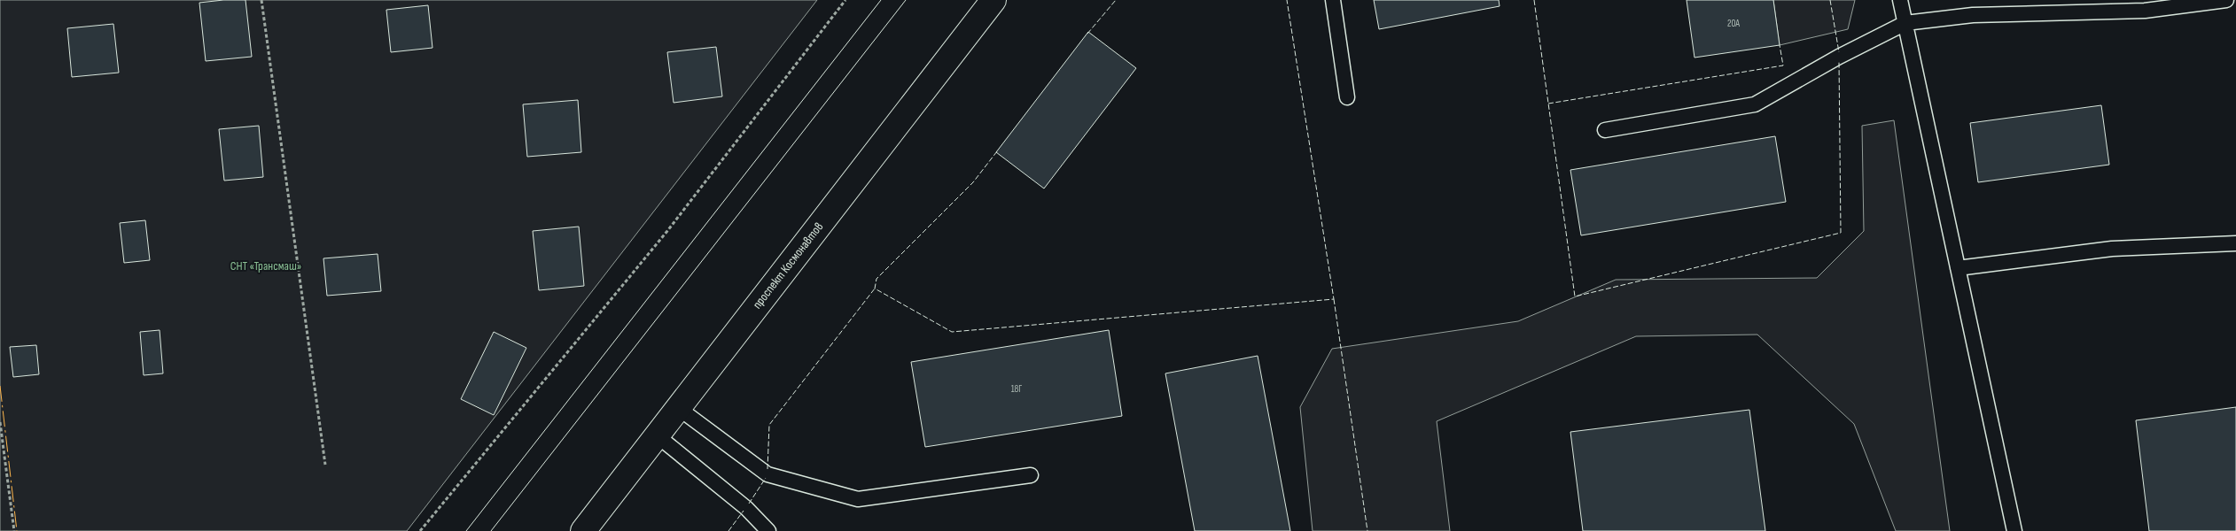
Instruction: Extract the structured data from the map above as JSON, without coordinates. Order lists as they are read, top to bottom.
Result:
{
  "streets": {
    "main road": ["проспект Космонавтов"]
  },
  "parks": ["СНТ «Трансмаш»"],
  "house_numbers": ["20А", "18Г"]
}
